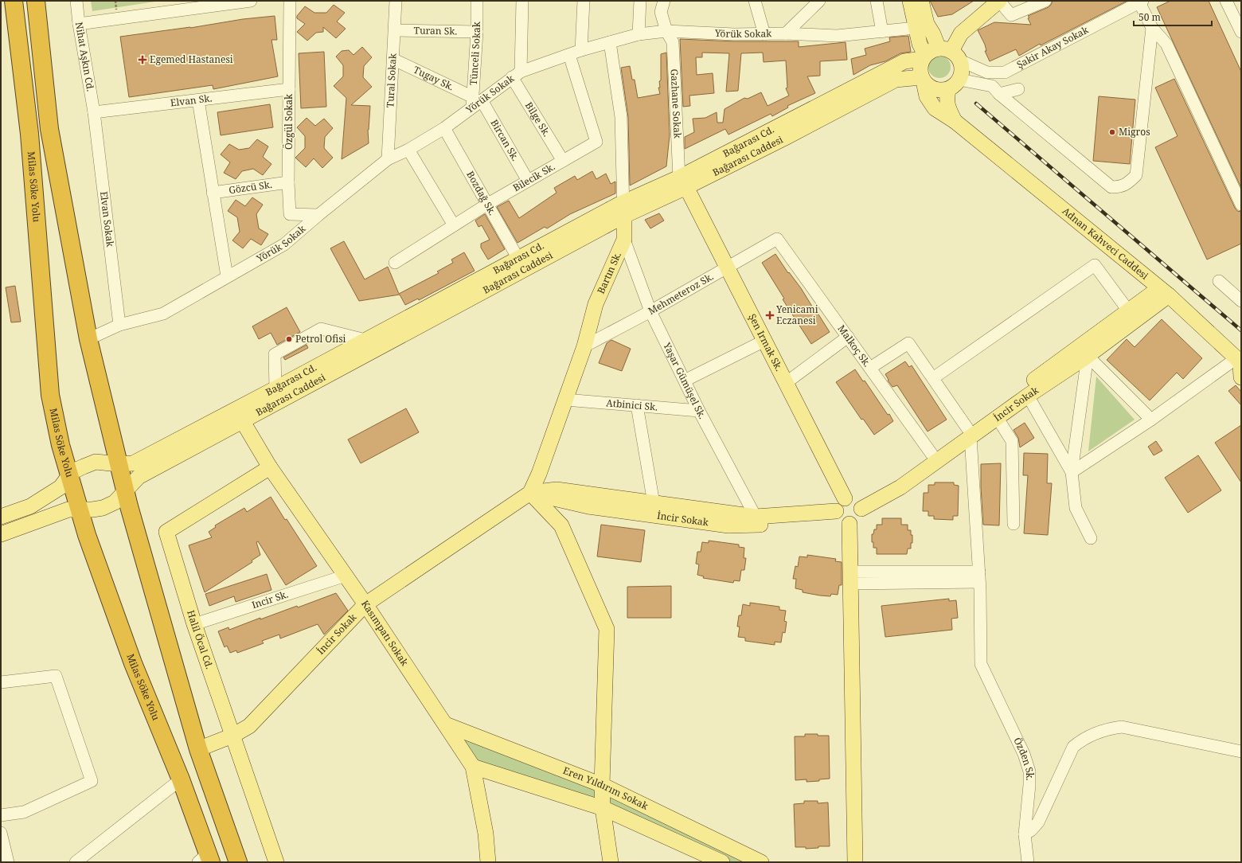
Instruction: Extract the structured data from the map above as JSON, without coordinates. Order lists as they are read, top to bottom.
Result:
{
  "streets": {
    "highway": ["Milas Söke Yolu"],
    "main road": [
      "Bağarası Cd.",
      "Bağarası Caddesi",
      "Adnan Kahveci Caddesi",
      "Bartın Sk.",
      "Şen Irmak Sk.",
      "İncir Sokak",
      "Kasımpatı Sokak",
      "Halil Öcal Cd.",
      "Eren Yıldırım Sokak"
    ],
    "street": [
      "Turan Sk.",
      "Yörük Sokak",
      "Şakir Akay Sokak",
      "Tünceli Sokak",
      "Nihat Aşkın Cd.",
      "Tugay Sk.",
      "Tural Sokak",
      "Elvan Sk.",
      "Gazhane Sokak",
      "Bilge Sk.",
      "Özgül Sokak",
      "Bircan Sk.",
      "Bilecik Sk.",
      "Gözcü Sk.",
      "Bozdağ Sk.",
      "Elvan Sokak",
      "Mehmeteroz Sk.",
      "Malkoç Sk.",
      "Yaşar Gümüşel Sk.",
      "Atbinici Sk.",
      "Incir Sk.",
      "Özden Sk."
    ]
  },
  "crossings": [
    ["Turan Sk.", "Tünceli Sokak"],
    ["Turan Sk.", "Tural Sokak"],
    ["Yörük Sokak", "Tünceli Sokak"],
    ["Yörük Sokak", "Tugay Sk."],
    ["Yörük Sokak", "Tural Sokak"],
    ["Yörük Sokak", "Gazhane Sokak"],
    ["Yörük Sokak", "Bilge Sk."],
    ["Yörük Sokak", "Özgül Sokak"],
    ["Yörük Sokak", "Bircan Sk."],
    ["Yörük Sokak", "Bilecik Sk."],
    ["Yörük Sokak", "Bozdağ Sk."],
    ["Yörük Sokak", "Elvan Sokak"],
    ["Yörük Sokak", "Bartın Sk."],
    ["Şakir Akay Sokak", "Bağarası Cd."],
    ["Şakir Akay Sokak", "Bağarası Caddesi"],
    ["Şakir Akay Sokak", "Adnan Kahveci Caddesi"],
    ["Tünceli Sokak", "Tugay Sk."],
    ["Tünceli Sokak", "Bircan Sk."],
    ["Nihat Aşkın Cd.", "Elvan Sk."],
    ["Nihat Aşkın Cd.", "Elvan Sokak"],
    ["Tugay Sk.", "Tural Sokak"],
    ["Tugay Sk.", "Bircan Sk."],
    ["Elvan Sk.", "Özgül Sokak"],
    ["Elvan Sk.", "Elvan Sokak"],
    ["Gazhane Sokak", "Bağarası Cd."],
    ["Gazhane Sokak", "Bağarası Caddesi"],
    ["Gazhane Sokak", "Şen Irmak Sk."],
    ["Bilge Sk.", "Bilecik Sk."],
    ["Özgül Sokak", "Gözcü Sk."],
    ["Bircan Sk.", "Bilecik Sk."],
    ["Bağarası Cd.", "Bağarası Caddesi"],
    ["Bağarası Cd.", "Milas Söke Yolu"],
    ["Bağarası Cd.", "Bozdağ Sk."],
    ["Bağarası Cd.", "Adnan Kahveci Caddesi"],
    ["Bağarası Cd.", "Bartın Sk."],
    ["Bağarası Cd.", "Şen Irmak Sk."],
    ["Bağarası Caddesi", "Milas Söke Yolu"],
    ["Bağarası Caddesi", "Adnan Kahveci Caddesi"],
    ["Bağarası Caddesi", "Bartın Sk."],
    ["Bağarası Caddesi", "Şen Irmak Sk."],
    ["Bağarası Caddesi", "Kasımpatı Sokak"],
    ["Bilecik Sk.", "Bozdağ Sk."],
    ["Adnan Kahveci Caddesi", "İncir Sokak"],
    ["Bartın Sk.", "Mehmeteroz Sk."],
    ["Bartın Sk.", "Yaşar Gümüşel Sk."],
    ["Bartın Sk.", "İncir Sokak"],
    ["Bartın Sk.", "Atbinici Sk."],
    ["Mehmeteroz Sk.", "Şen Irmak Sk."],
    ["Mehmeteroz Sk.", "Malkoç Sk."],
    ["Mehmeteroz Sk.", "Yaşar Gümüşel Sk."],
    ["Şen Irmak Sk.", "İncir Sokak"],
    ["Malkoç Sk.", "İncir Sokak"],
    ["Yaşar Gümüşel Sk.", "İncir Sokak"],
    ["Yaşar Gümüşel Sk.", "Atbinici Sk."],
    ["İncir Sokak", "Kasımpatı Sokak"],
    ["İncir Sokak", "Halil Öcal Cd."],
    ["Incir Sk.", "Kasımpatı Sokak"],
    ["Incir Sk.", "Halil Öcal Cd."],
    ["Kasımpatı Sokak", "Halil Öcal Cd."],
    ["Kasımpatı Sokak", "Eren Yıldırım Sokak"]
  ],
  "places": {
    "health": ["Egemed Hastanesi", "Yenicami Eczanesi"],
    "other": ["Migros", "Petrol Ofisi"]
  },
  "scale_bar": "50 m"
}
